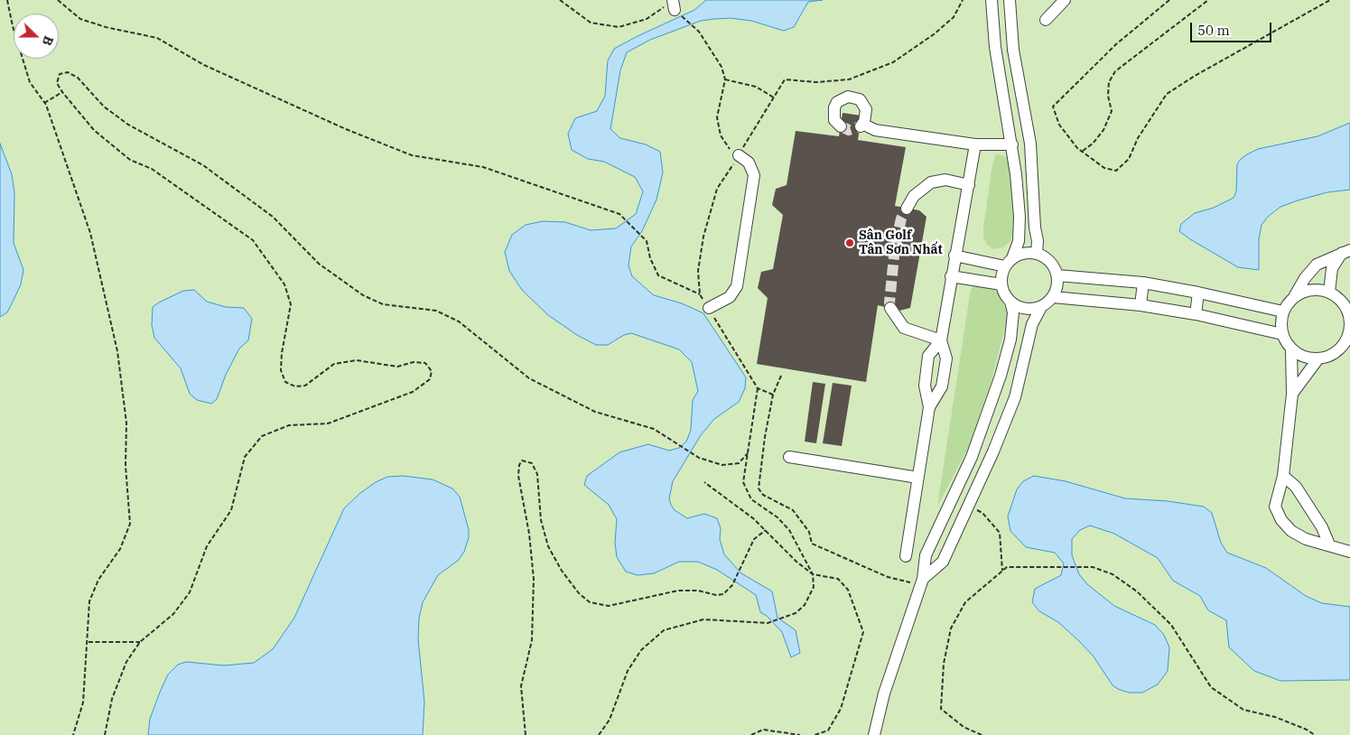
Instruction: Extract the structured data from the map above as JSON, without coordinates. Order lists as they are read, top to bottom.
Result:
{
  "places": ["Sân Golf Tân Sơn Nhất"],
  "scale_bar": "50 m",
  "north": "right"
}
